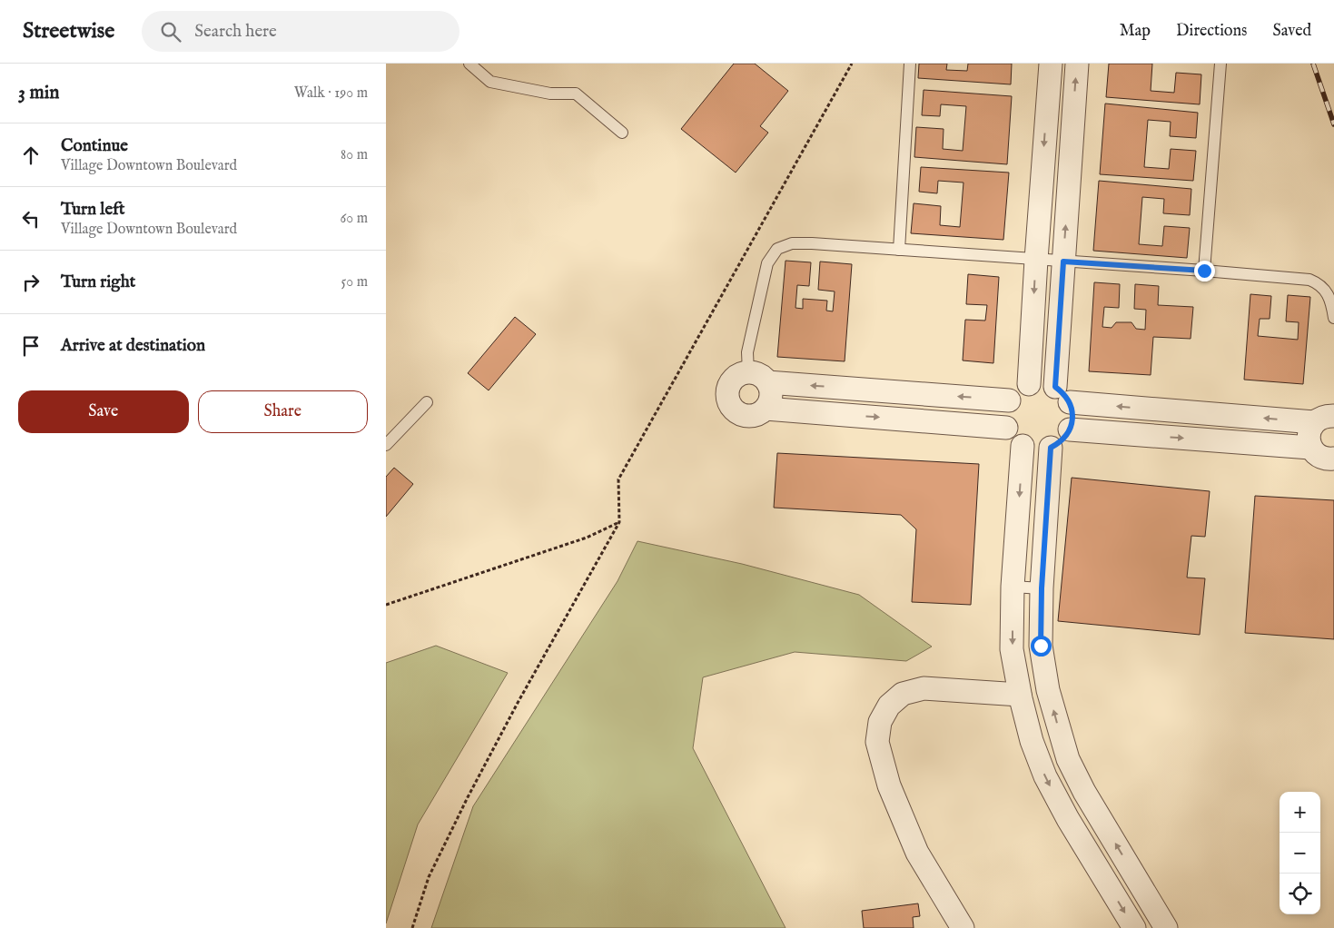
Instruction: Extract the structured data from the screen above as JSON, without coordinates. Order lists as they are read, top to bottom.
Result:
{
  "page": {
    "header": "Streetwise",
    "search": "Search here",
    "nav": ["Map", "Directions", "Saved"],
    "heading": ["3 min", "Walk · 190 m"],
    "list": [
      ["Continue", "Village Downtown Boulevard", "80 m"],
      ["Turn left", "Village Downtown Boulevard", "60 m"],
      ["Turn right", "50 m"],
      "Arrive at destination"
    ],
    "buttons": ["Save", "Share"],
    "map_buttons": ["+", "−"]
  }
}
